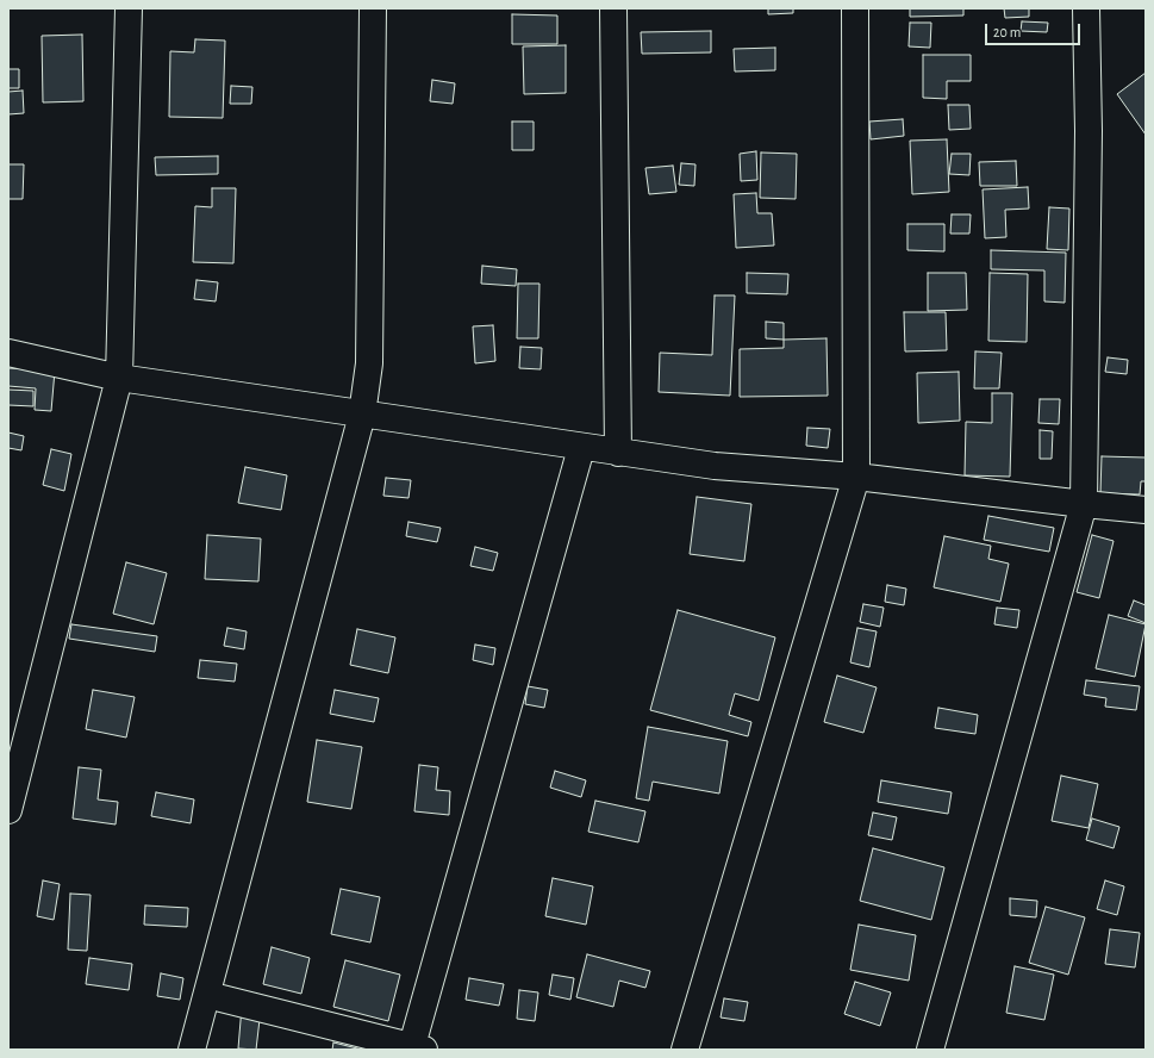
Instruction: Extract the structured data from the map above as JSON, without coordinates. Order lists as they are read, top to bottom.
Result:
{
  "scale_bar": "20 m"
}
